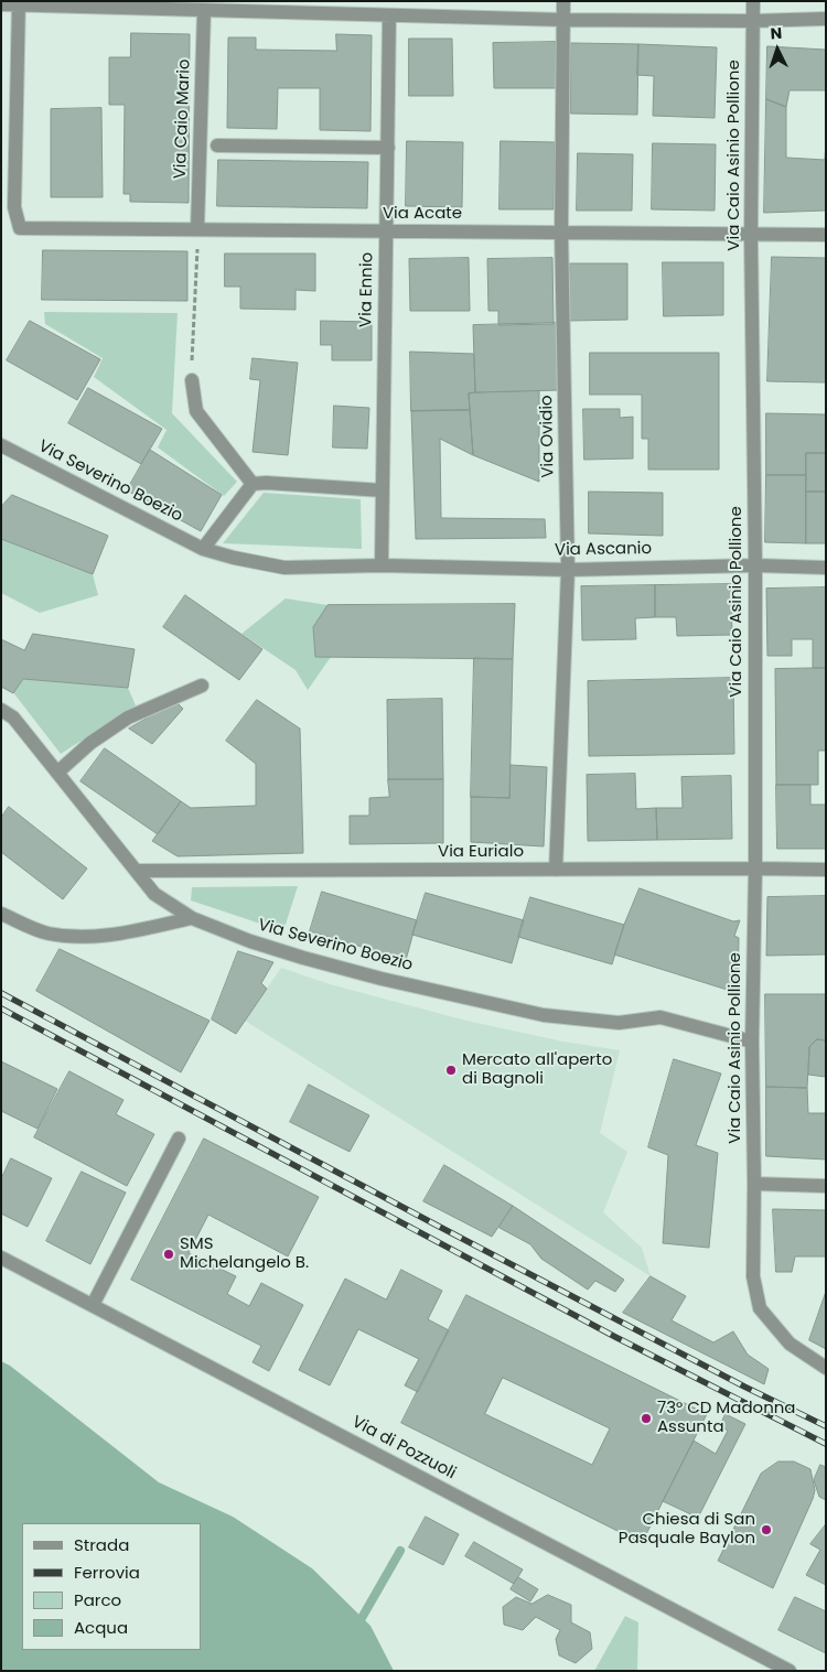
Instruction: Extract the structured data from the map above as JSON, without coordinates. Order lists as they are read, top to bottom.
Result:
{
  "streets": {
    "street": [
      "Via Caio Mario",
      "Via Caio Asinio Pollione",
      "Via Acate",
      "Via Ennio",
      "Via Ovidio",
      "Via Severino Boezio",
      "Via Ascanio",
      "Via Eurialo",
      "Via di Pozzuoli"
    ]
  },
  "crossings": [
    ["Via Caio Mario", "Via Acate"],
    ["Via Caio Asinio Pollione", "Via Acate"],
    ["Via Caio Asinio Pollione", "Via Severino Boezio"],
    ["Via Caio Asinio Pollione", "Via Ascanio"],
    ["Via Caio Asinio Pollione", "Via Eurialo"],
    ["Via Acate", "Via Ennio"],
    ["Via Acate", "Via Ovidio"],
    ["Via Ennio", "Via Severino Boezio"],
    ["Via Ennio", "Via Ascanio"],
    ["Via Ovidio", "Via Ascanio"],
    ["Via Ovidio", "Via Eurialo"],
    ["Via Severino Boezio", "Via Ascanio"],
    ["Via Severino Boezio", "Via Eurialo"]
  ],
  "places": [
    "Mercato all'aperto di Bagnoli",
    "SMS Michelangelo B.",
    "73° CD Madonna Assunta",
    "Chiesa di San Pasquale Baylon"
  ],
  "legend": [
    "Strada",
    "Ferrovia",
    "Parco",
    "Acqua"
  ],
  "north": "top"
}
